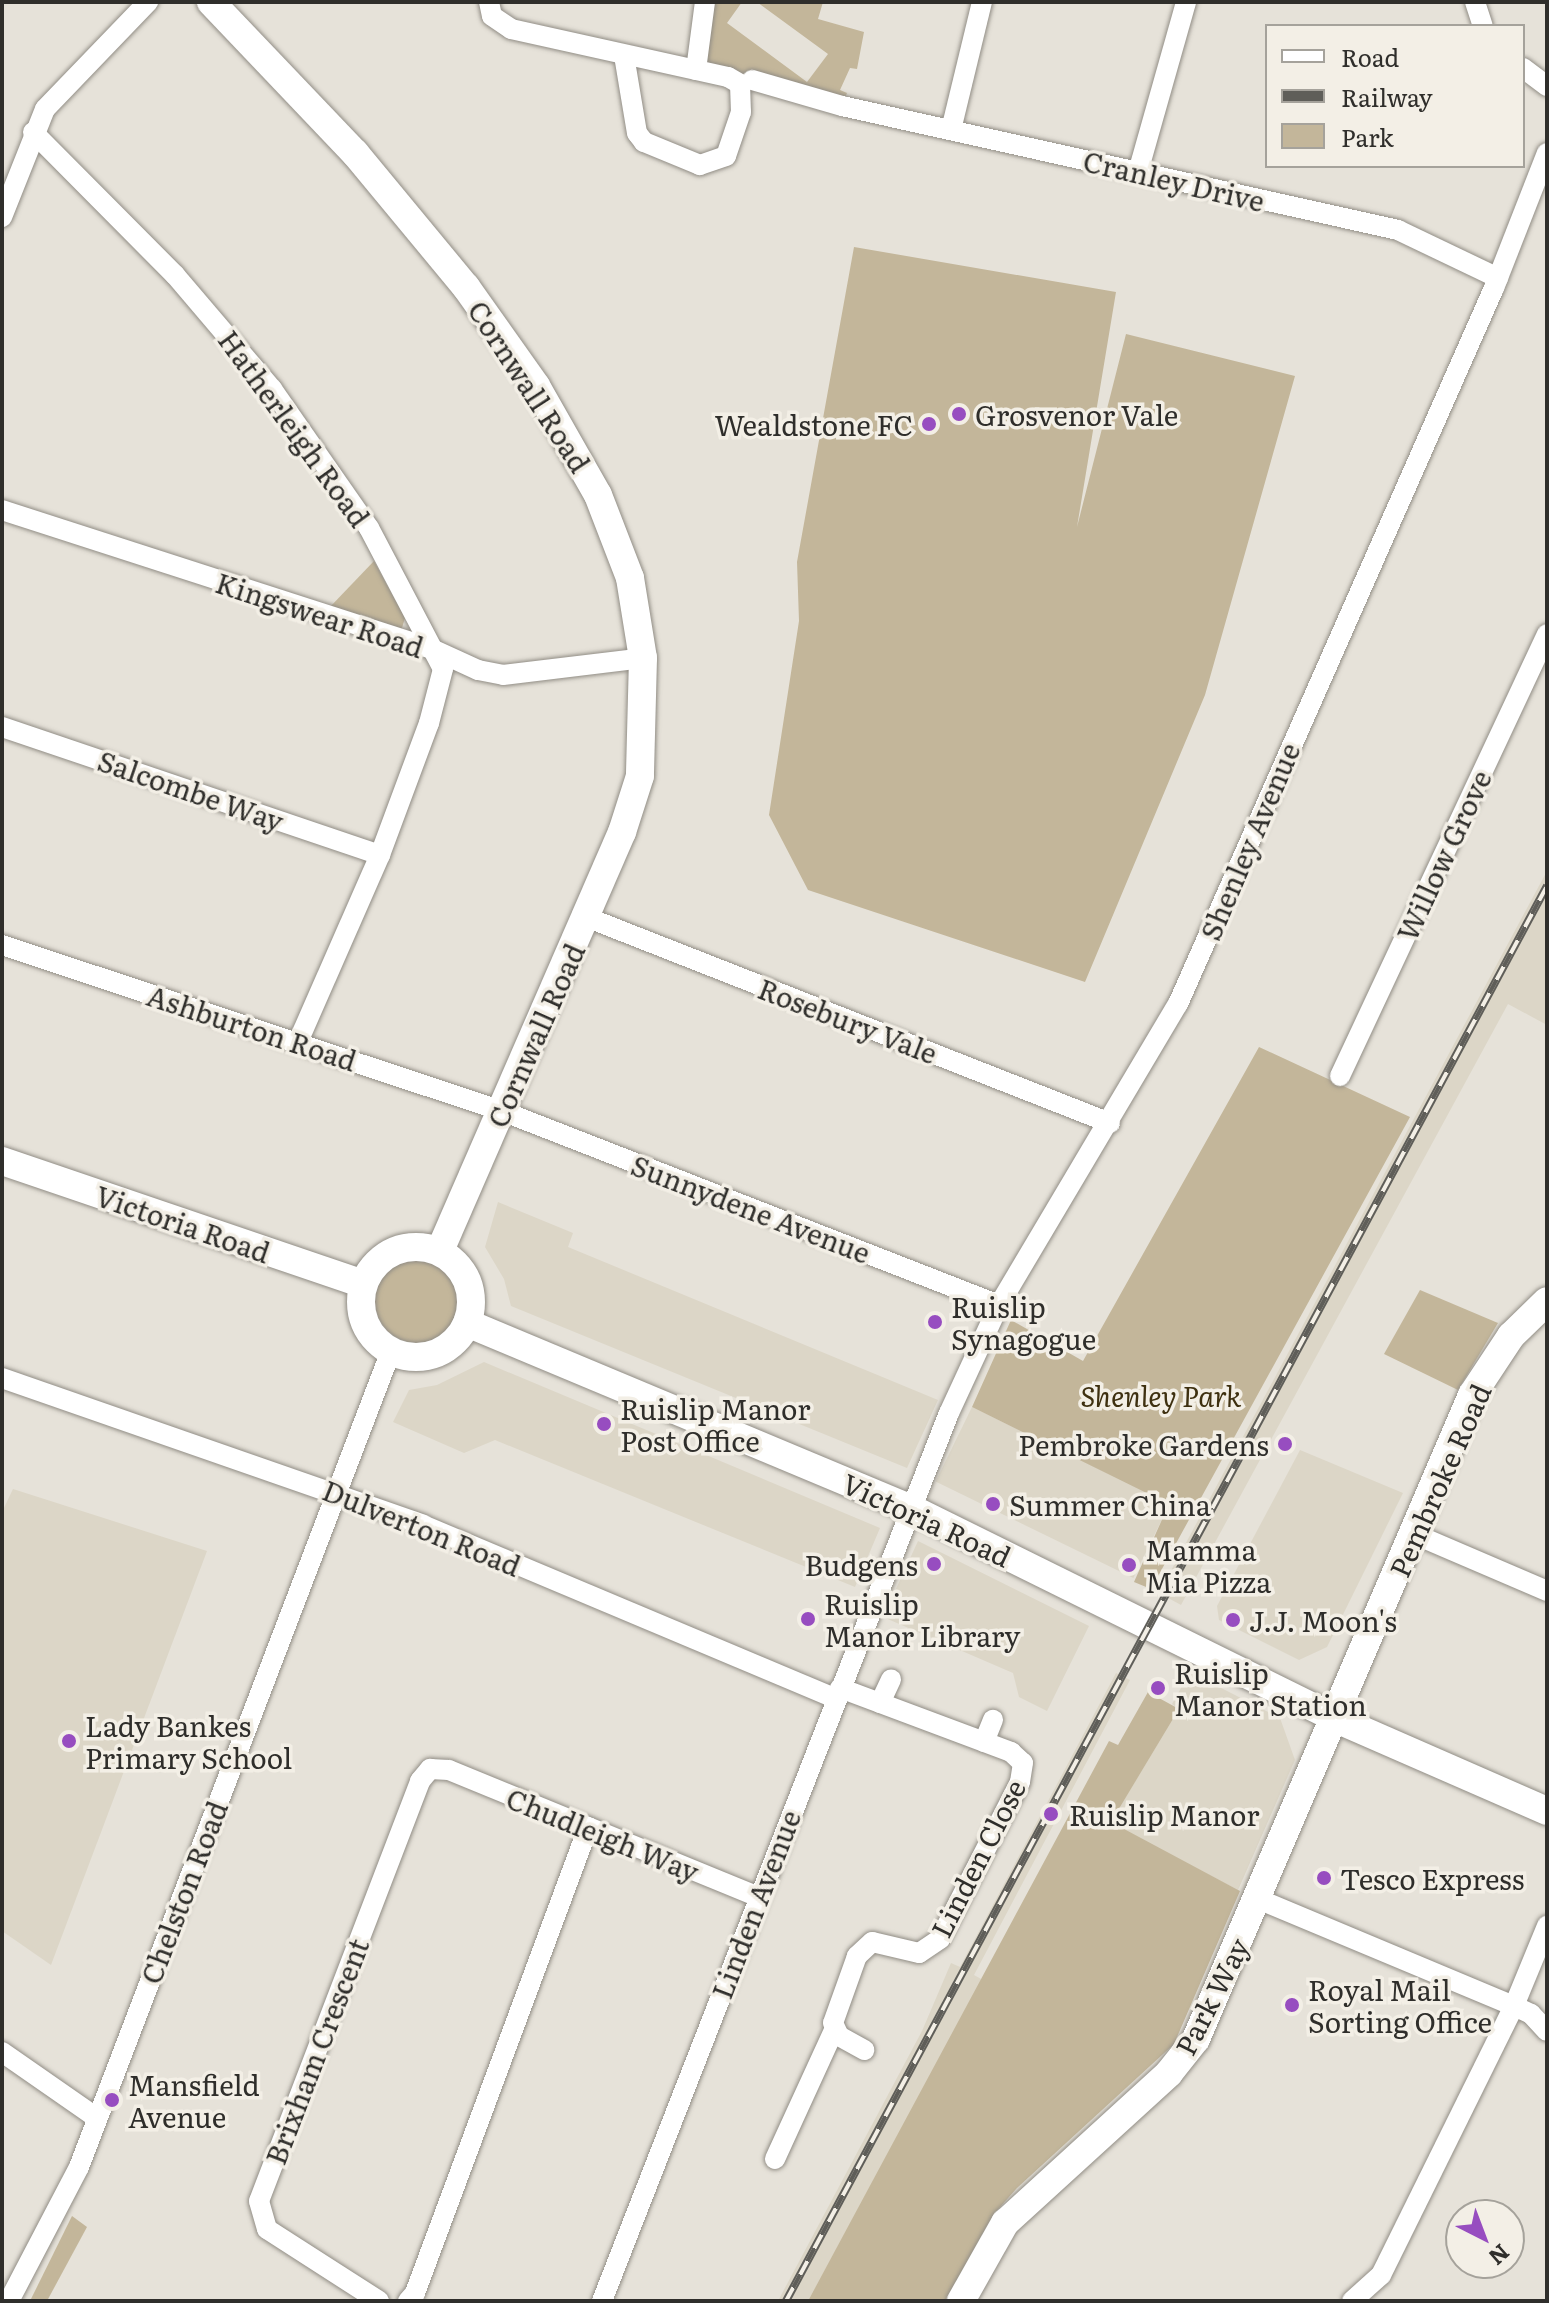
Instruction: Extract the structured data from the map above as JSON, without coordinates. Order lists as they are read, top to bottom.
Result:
{
  "streets": {
    "street": [
      "Cranley Drive",
      "Cornwall Road",
      "Hatherleigh Road",
      "Kingswear Road",
      "Salcombe Way",
      "Shenley Avenue",
      "Willow Grove",
      "Rosebury Vale",
      "Ashburton Road",
      "Sunnydene Avenue",
      "Victoria Road",
      "Pembroke Road",
      "Dulverton Road",
      "Chudleigh Way",
      "Linden Close",
      "Chelston Road",
      "Linden Avenue",
      "Park Way",
      "Brixham Crescent"
    ]
  },
  "crossings": [
    ["Cranley Drive", "Shenley Avenue"],
    ["Cornwall Road", "Kingswear Road"],
    ["Cornwall Road", "Rosebury Vale"],
    ["Cornwall Road", "Ashburton Road"],
    ["Cornwall Road", "Sunnydene Avenue"],
    ["Cornwall Road", "Victoria Road"],
    ["Cornwall Road", "Chelston Road"],
    ["Hatherleigh Road", "Kingswear Road"],
    ["Hatherleigh Road", "Salcombe Way"],
    ["Hatherleigh Road", "Ashburton Road"],
    ["Shenley Avenue", "Rosebury Vale"],
    ["Shenley Avenue", "Sunnydene Avenue"],
    ["Shenley Avenue", "Victoria Road"],
    ["Shenley Avenue", "Linden Avenue"],
    ["Ashburton Road", "Sunnydene Avenue"],
    ["Victoria Road", "Pembroke Road"],
    ["Victoria Road", "Chelston Road"],
    ["Victoria Road", "Linden Avenue"],
    ["Victoria Road", "Park Way"],
    ["Pembroke Road", "Park Way"],
    ["Dulverton Road", "Linden Close"],
    ["Dulverton Road", "Chelston Road"],
    ["Dulverton Road", "Linden Avenue"],
    ["Chudleigh Way", "Linden Avenue"],
    ["Chudleigh Way", "Brixham Crescent"],
    ["Linden Close", "Linden Avenue"]
  ],
  "parks": ["Shenley Park"],
  "places": [
    "Grosvenor Vale",
    "Wealdstone FC",
    "Ruislip Synagogue",
    "Ruislip Manor Post Office",
    "Pembroke Gardens",
    "Summer China",
    "Budgens",
    "Mamma Mia Pizza",
    "Ruislip Manor Library",
    "J.J. Moon's",
    "Ruislip Manor Station",
    "Lady Bankes Primary School",
    "Ruislip Manor",
    "Tesco Express",
    "Royal Mail Sorting Office",
    "Mansfield Avenue"
  ],
  "legend": ["Road", "Railway", "Park"],
  "north": "bottom right"
}
